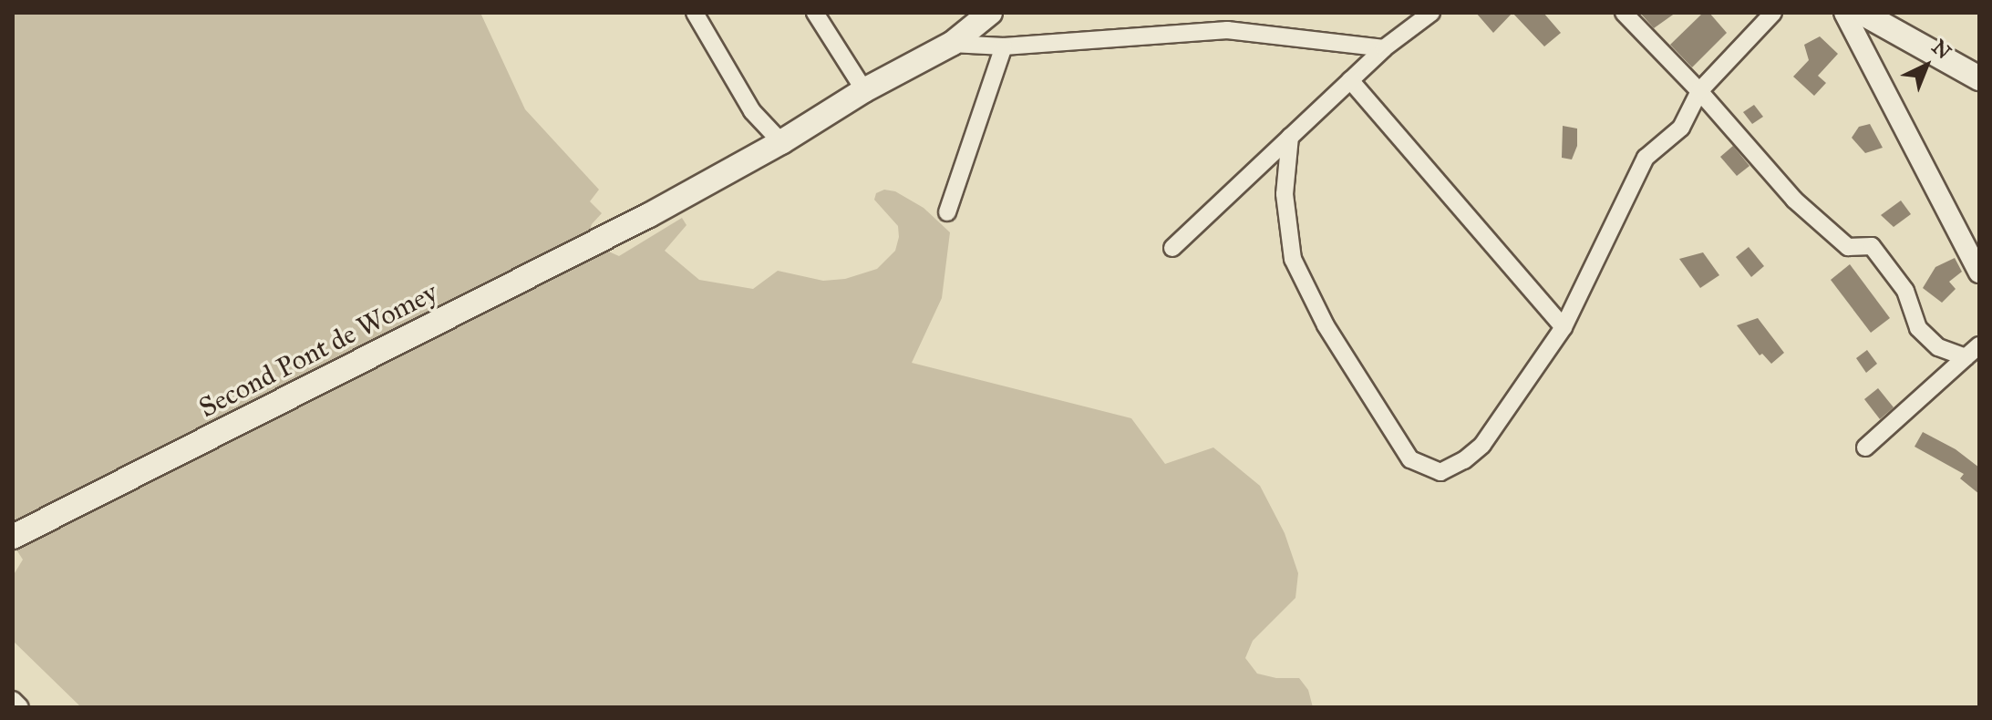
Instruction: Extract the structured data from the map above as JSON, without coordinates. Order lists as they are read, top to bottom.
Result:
{
  "streets": {
    "main road": ["Second Pont de Womey"]
  },
  "north": "top right"
}
